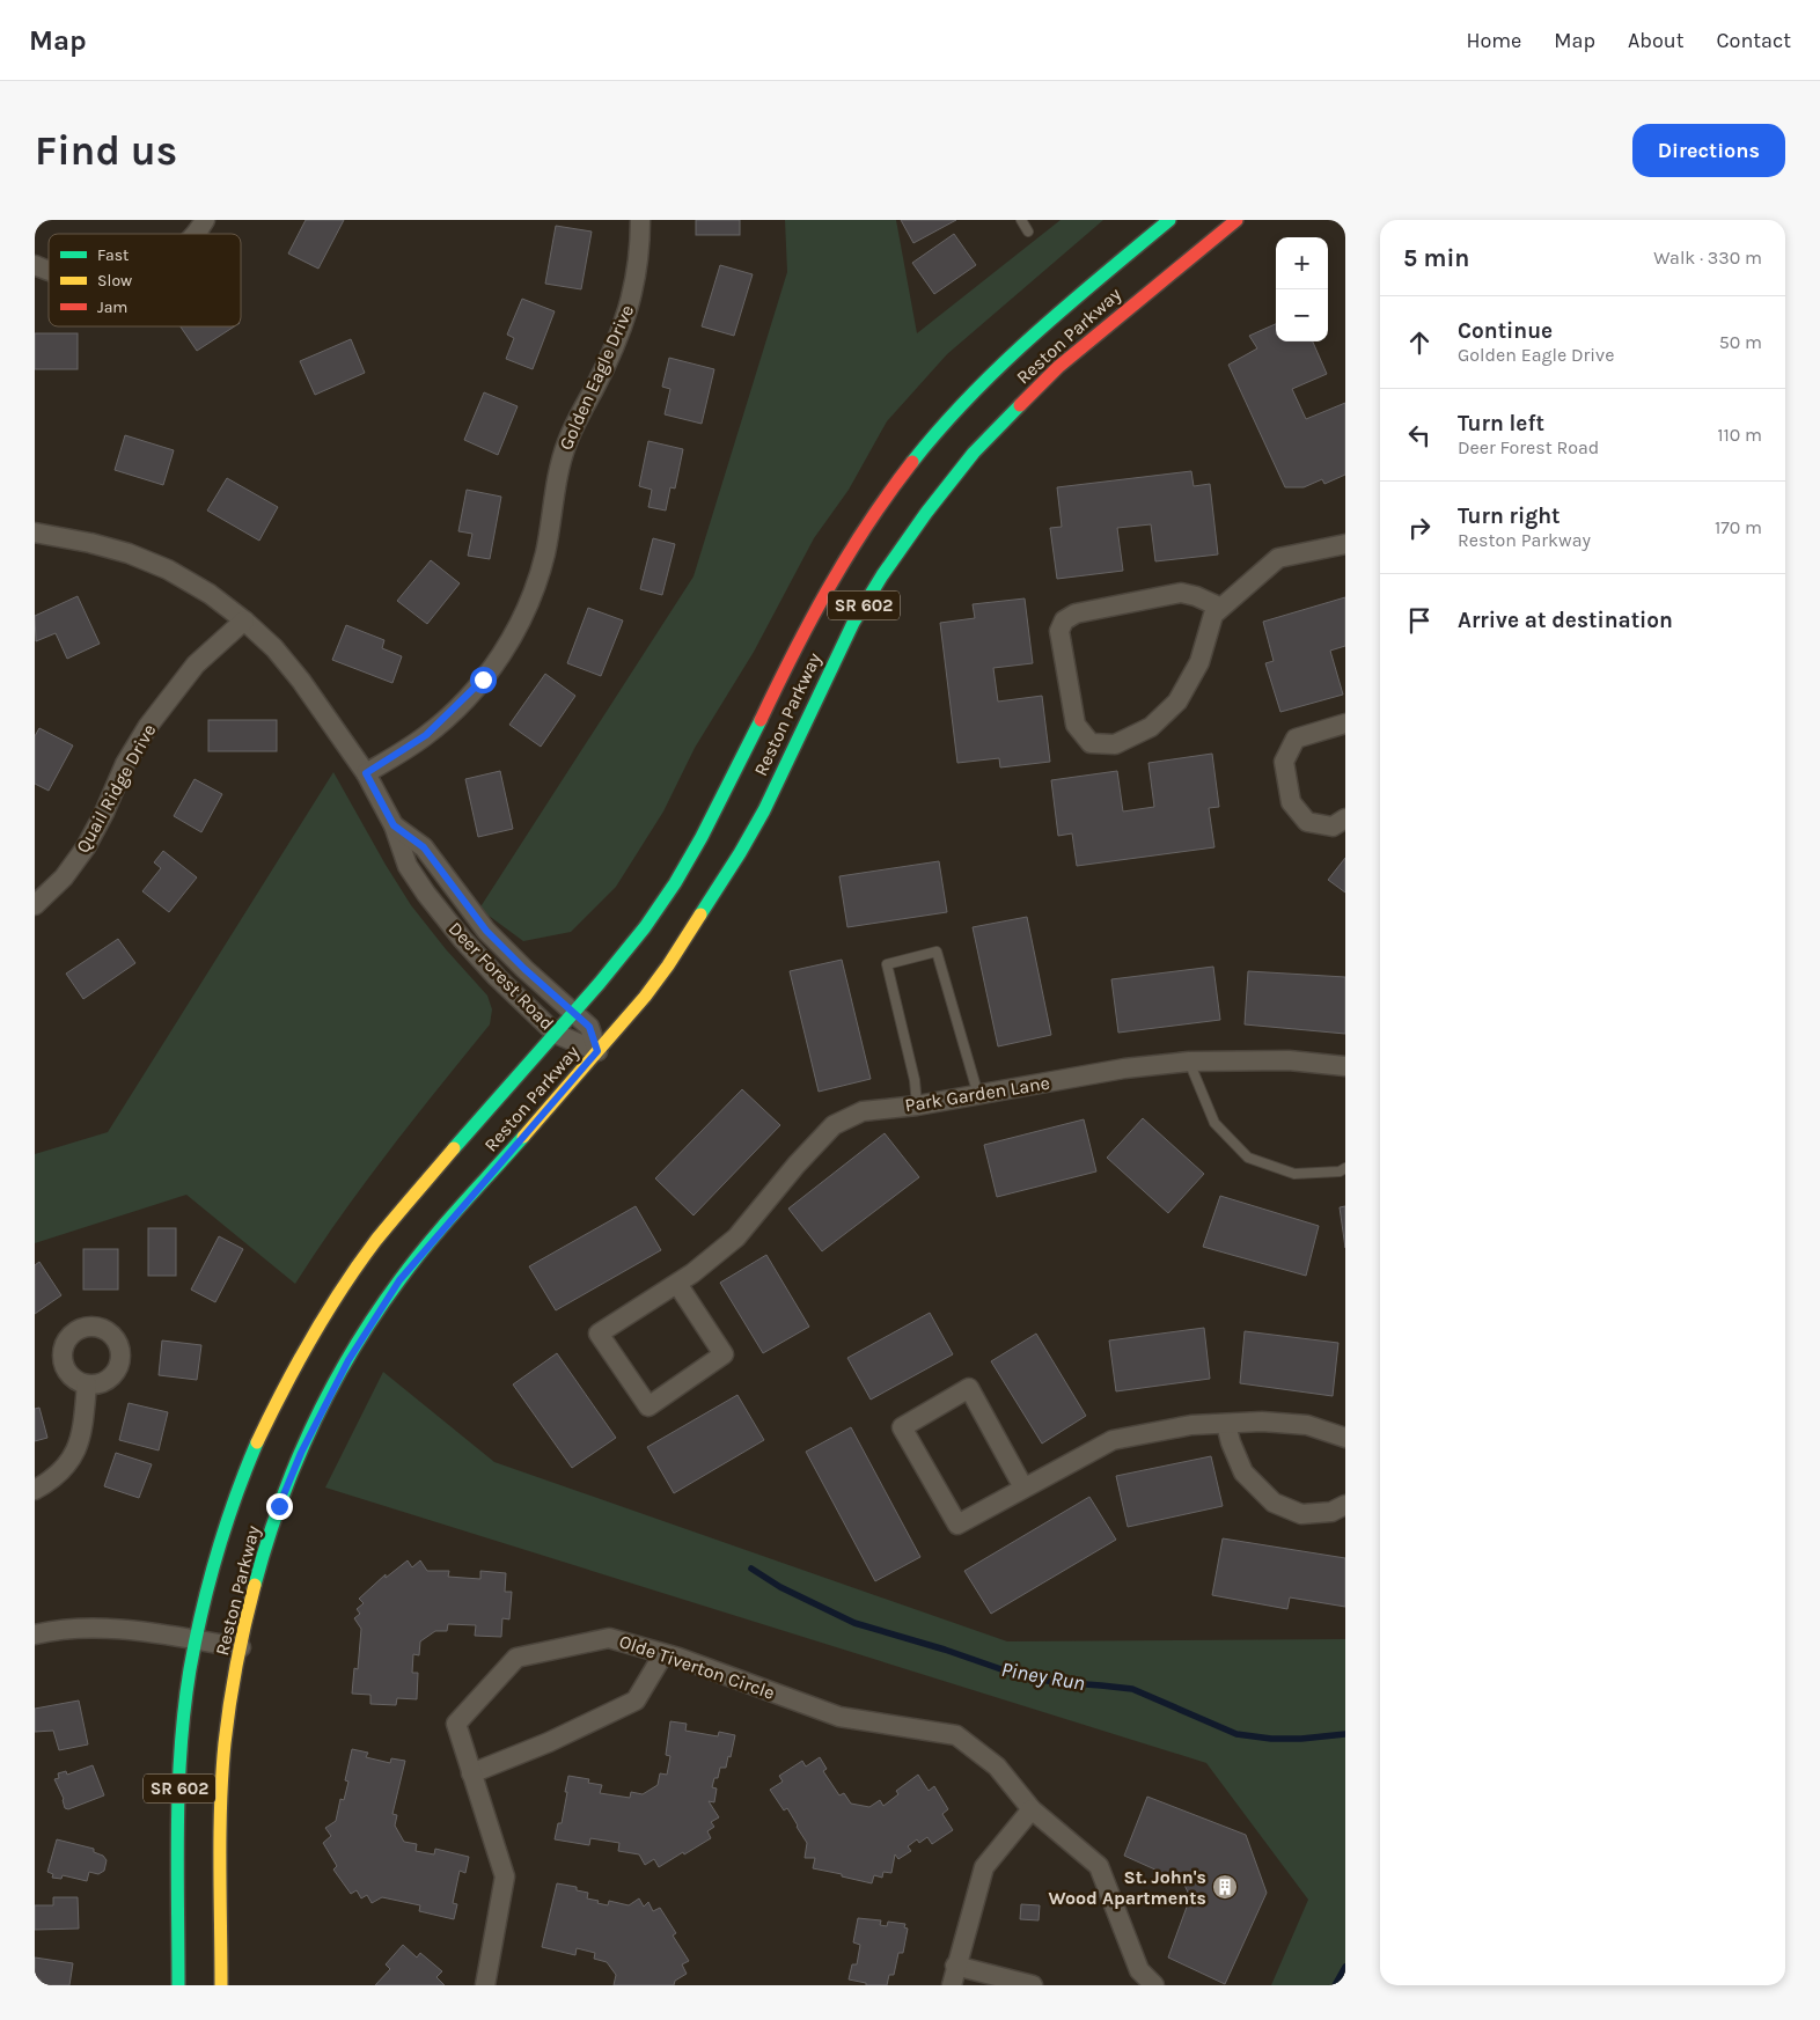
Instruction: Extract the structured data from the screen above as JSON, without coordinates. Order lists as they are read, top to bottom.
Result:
{
  "streets": {
    "main road": ["Reston Parkway", "SR 602"],
    "street": [
      "Golden Eagle Drive",
      "Quail Ridge Drive",
      "Deer Forest Road",
      "Park Garden Lane",
      "Olde Tiverton Circle"
    ]
  },
  "crossings": [
    ["Reston Parkway", "Deer Forest Road"],
    ["Golden Eagle Drive", "Deer Forest Road"],
    ["Quail Ridge Drive", "Deer Forest Road"]
  ],
  "water": ["Piney Run"],
  "places": {
    "building": ["St. John's Wood Apartments"]
  },
  "legend": ["Fast", "Slow", "Jam"],
  "page": {
    "header": "Map",
    "nav": [
      "Home",
      "Map",
      "About",
      "Contact"
    ],
    "buttons": "Directions",
    "title": "Find us",
    "heading": ["5 min", "Walk · 330 m"],
    "map_buttons": ["+", "−"],
    "list": [
      ["Continue", "Golden Eagle Drive", "50 m"],
      ["Turn left", "Deer Forest Road", "110 m"],
      ["Turn right", "Reston Parkway", "170 m"],
      "Arrive at destination"
    ]
  }
}
